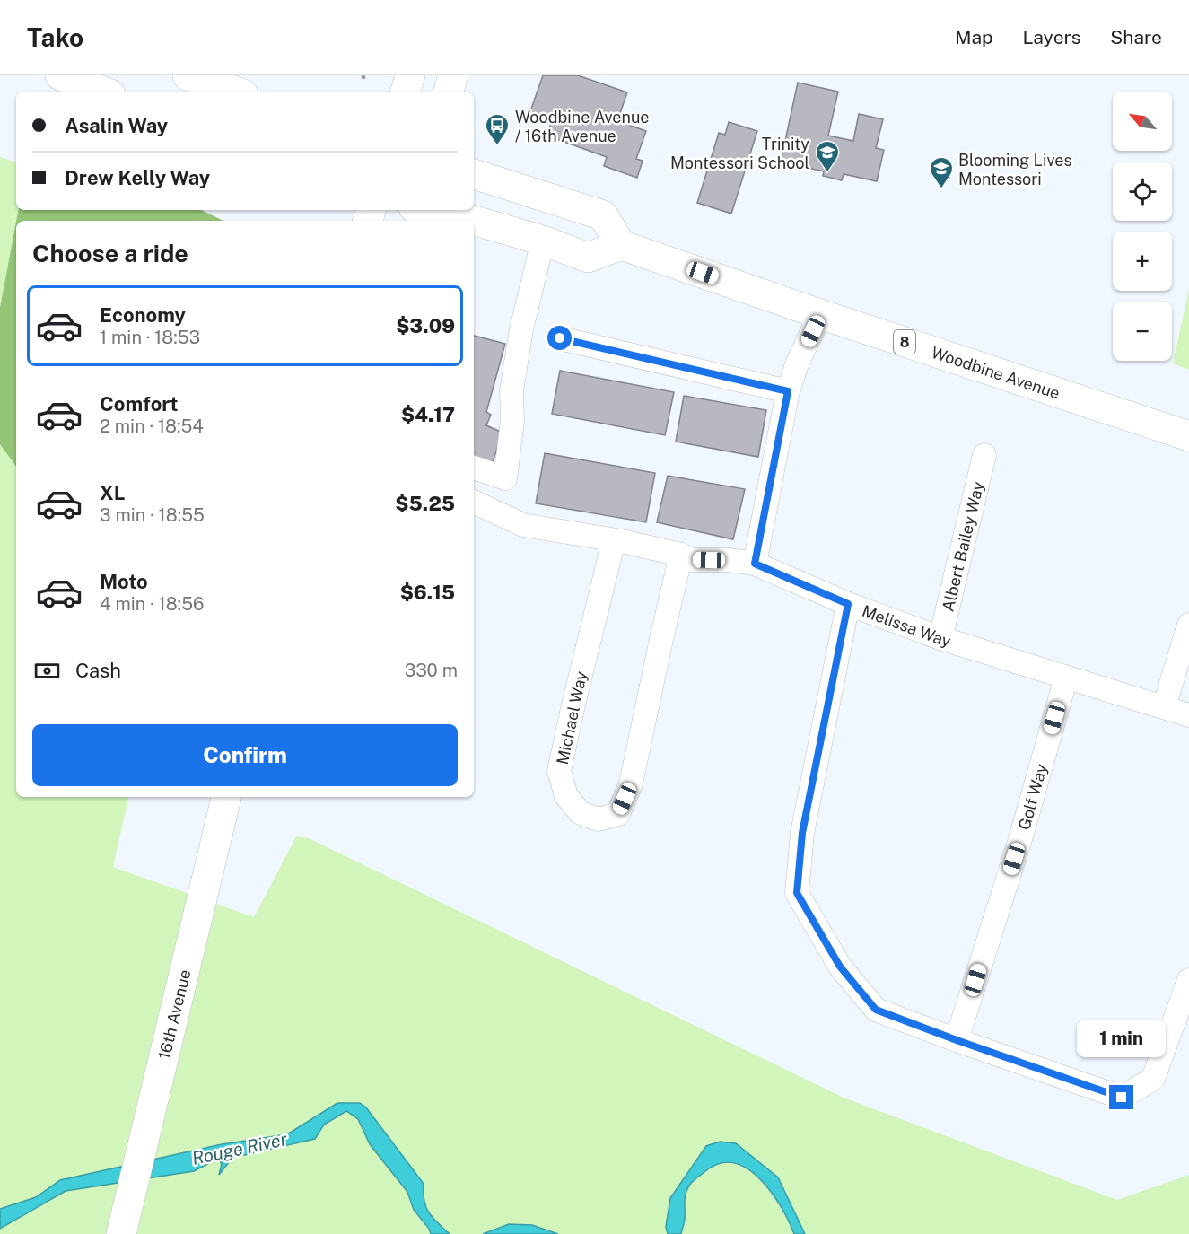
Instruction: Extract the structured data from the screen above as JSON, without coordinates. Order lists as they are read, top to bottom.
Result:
{
  "streets": {
    "main road": ["8", "Woodbine Avenue", "16th Avenue"],
    "street": [
      "Albert Bailey Way",
      "Melissa Way",
      "Michael Way",
      "Golf Way"
    ]
  },
  "crossings": [
    ["Albert Bailey Way", "Melissa Way"],
    ["Melissa Way", "Michael Way"],
    ["Melissa Way", "Golf Way"]
  ],
  "water": ["Rouge River"],
  "places": {
    "bus stop": ["Woodbine Avenue / 16th Avenue"],
    "school or university": ["Trinity Montessori School", "Blooming Lives Montessori"]
  },
  "north": "top left",
  "page": {
    "header": "Tako",
    "nav": ["Map", "Layers", "Share"],
    "map_buttons": ["+", "−"],
    "banner": ["Asalin Way", "Drew Kelly Way"],
    "heading": "Choose a ride",
    "list": [
      {
        "name": "Economy",
        "note": "1 min · 18:53",
        "value": "$3.09"
      },
      {
        "name": "Comfort",
        "note": "2 min · 18:54",
        "value": "$4.17"
      },
      {
        "name": "XL",
        "note": "3 min · 18:55",
        "value": "$5.25"
      },
      {
        "name": "Moto",
        "note": "4 min · 18:56",
        "value": "$6.15"
      }
    ],
    "pay": ["Cash", "330 m"],
    "buttons": "Confirm",
    "bubble": "1 min"
  }
}
